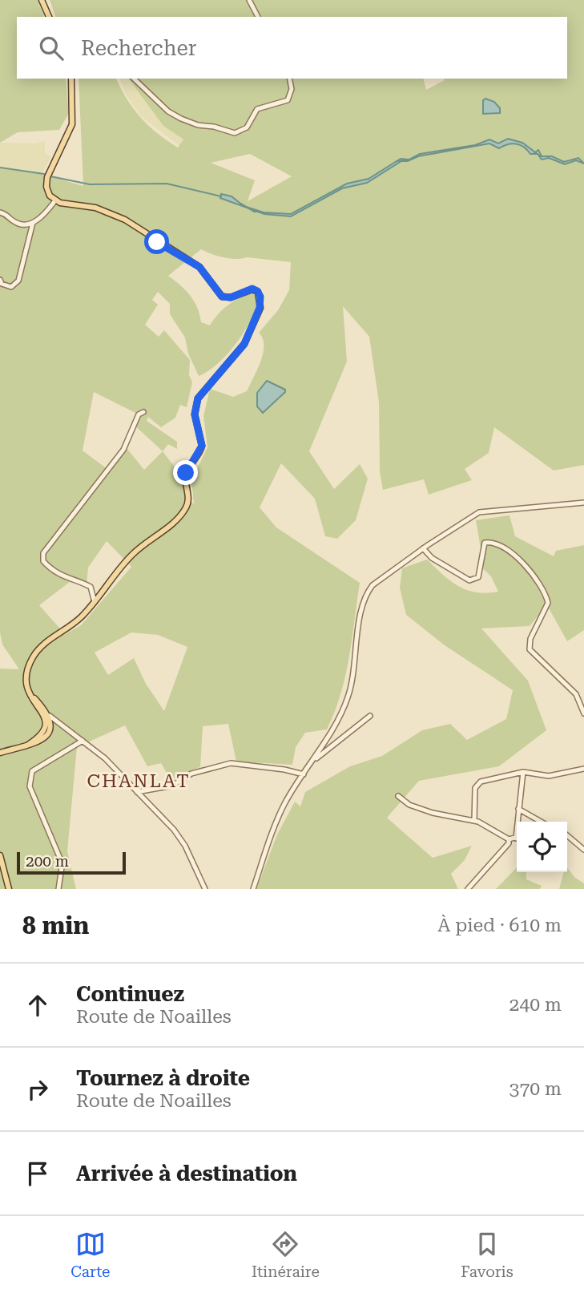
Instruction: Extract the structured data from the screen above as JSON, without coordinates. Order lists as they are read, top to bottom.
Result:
{
  "districts": ["CHANLAT"],
  "scale_bar": "200 m",
  "page": {
    "search": "Rechercher",
    "scale": "200 m",
    "heading": ["8 min", "À pied · 610 m"],
    "list": [
      ["Continuez", "Route de Noailles", "240 m"],
      ["Tournez à droite", "Route de Noailles", "370 m"],
      "Arrivée à destination"
    ],
    "nav": ["Carte", "Itinéraire", "Favoris"]
  }
}
